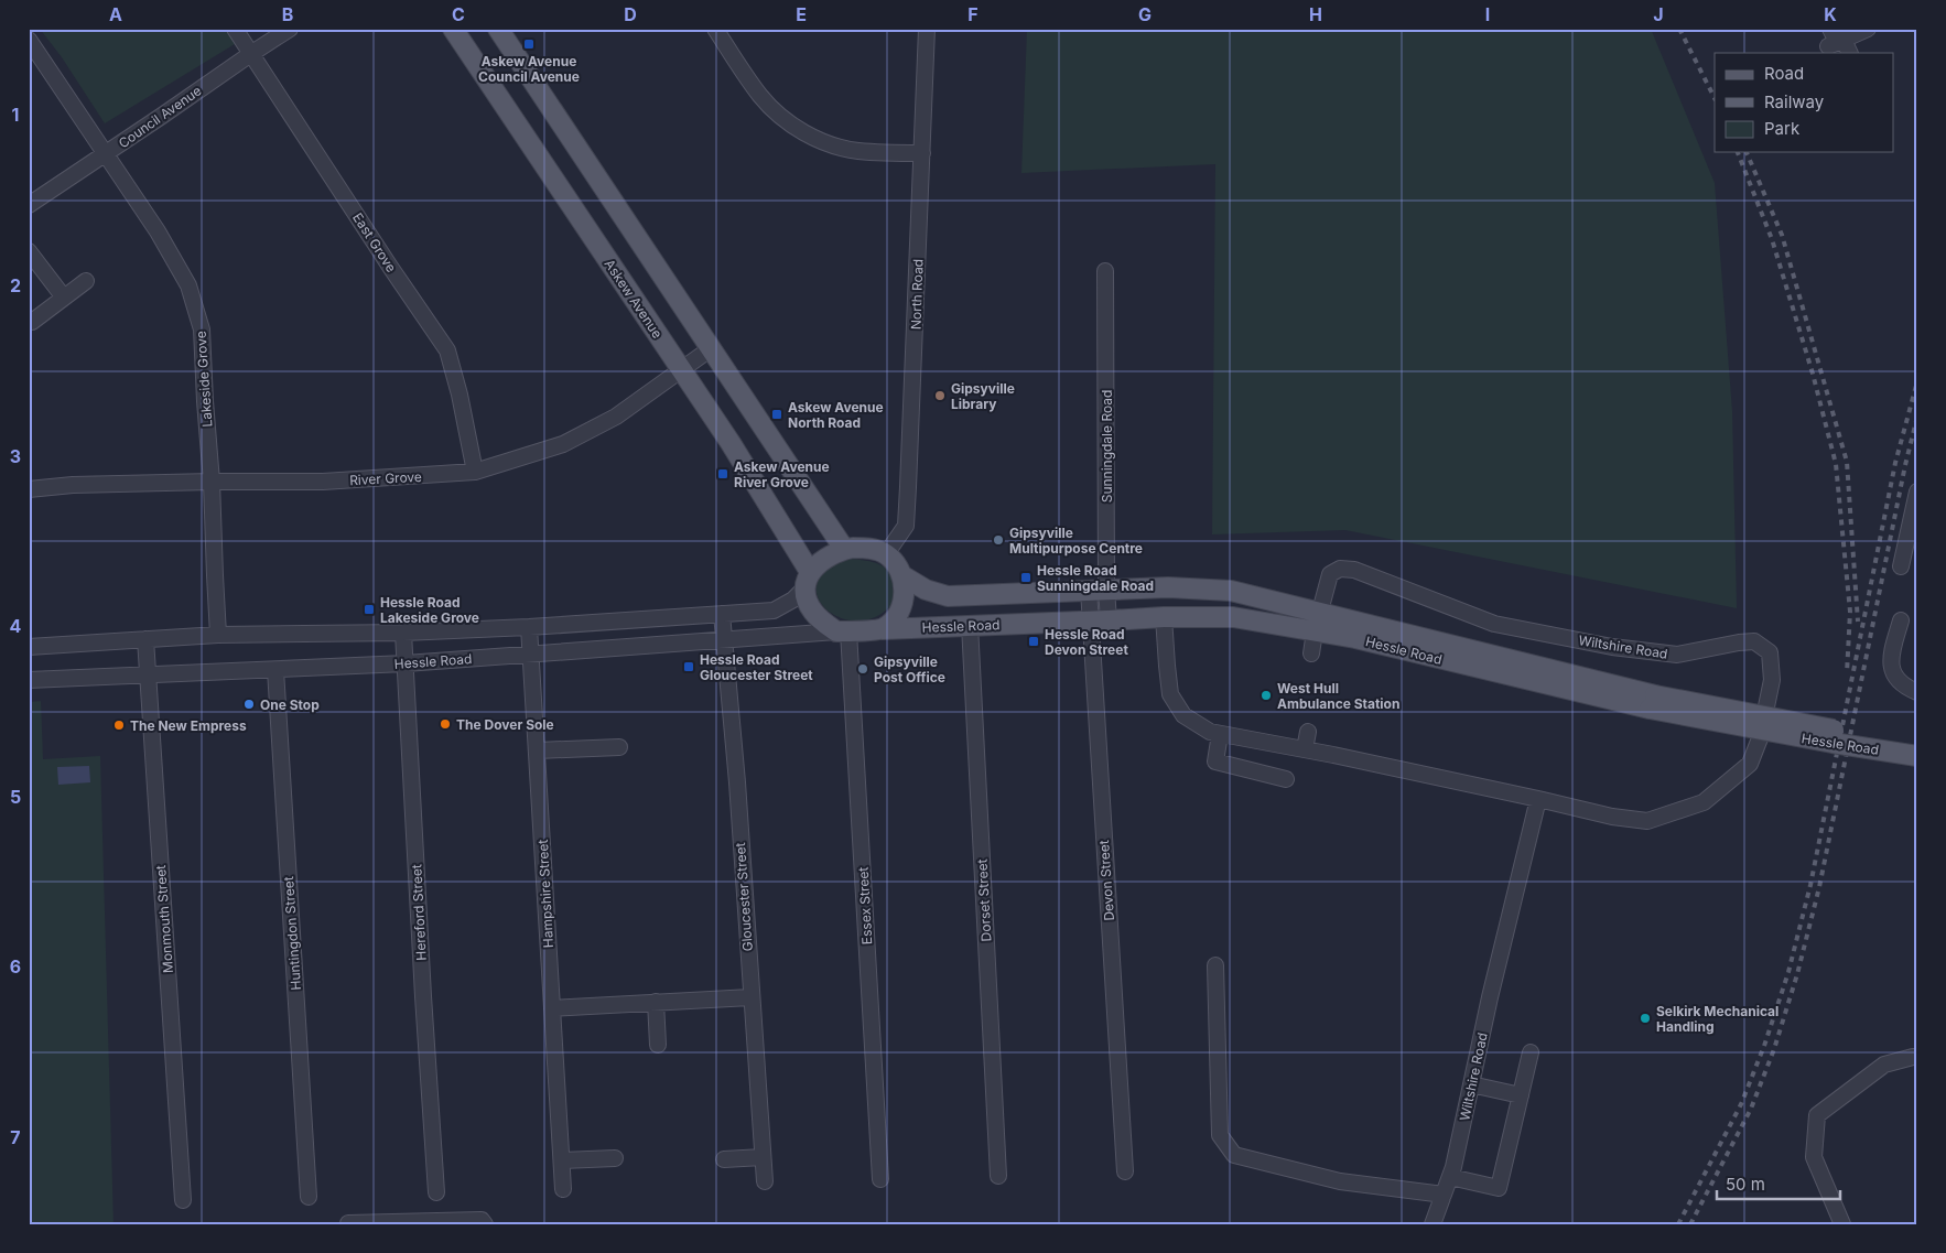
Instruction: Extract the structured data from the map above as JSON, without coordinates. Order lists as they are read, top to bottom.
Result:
{
  "streets": {
    "main road": ["Askew Avenue", "Hessle Road"],
    "street": [
      "Council Avenue",
      "East Grove",
      "North Road",
      "Lakeside Grove",
      "Sunningdale Road",
      "River Grove",
      "Wiltshire Road",
      "Devon Street",
      "Hampshire Street",
      "Gloucester Street",
      "Dorset Street",
      "Essex Street",
      "Hereford Street",
      "Monmouth Street",
      "Huntingdon Street"
    ]
  },
  "crossings": [
    ["Council Avenue", "East Grove"],
    ["Council Avenue", "Lakeside Grove"],
    ["East Grove", "River Grove"],
    ["North Road", "Askew Avenue"],
    ["North Road", "Hessle Road"],
    ["North Road", "Essex Street"],
    ["Askew Avenue", "River Grove"],
    ["Askew Avenue", "Hessle Road"],
    ["Askew Avenue", "Essex Street"],
    ["Lakeside Grove", "River Grove"],
    ["Sunningdale Road", "Hessle Road"],
    ["Sunningdale Road", "Devon Street"],
    ["Hessle Road", "Wiltshire Road"],
    ["Hessle Road", "Devon Street"],
    ["Hessle Road", "Hampshire Street"],
    ["Hessle Road", "Gloucester Street"],
    ["Hessle Road", "Dorset Street"],
    ["Hessle Road", "Essex Street"],
    ["Hessle Road", "Hereford Street"],
    ["Hessle Road", "Monmouth Street"],
    ["Hessle Road", "Huntingdon Street"]
  ],
  "places": {
    "transit": [
      "Askew Avenue Council Avenue",
      "Askew Avenue North Road",
      "Askew Avenue River Grove",
      "Hessle Road Sunningdale Road",
      "Hessle Road Lakeside Grove",
      "Hessle Road Devon Street",
      "Hessle Road Gloucester Street"
    ],
    "other": [
      "Gipsyville Library",
      "Gipsyville Multipurpose Centre",
      "Gipsyville Post Office",
      "West Hull Ambulance Station",
      "One Stop",
      "The Dover Sole",
      "The New Empress",
      "Selkirk Mechanical Handling"
    ]
  },
  "legend": ["Road", "Railway", "Park"],
  "scale_bar": "50 m",
  "grid": {
    "columns": [
      "A",
      "B",
      "C",
      "D",
      "E",
      "F",
      "G",
      "H",
      "I",
      "J",
      "K"
    ],
    "rows": [
      "1",
      "2",
      "3",
      "4",
      "5",
      "6",
      "7"
    ]
  }
}
